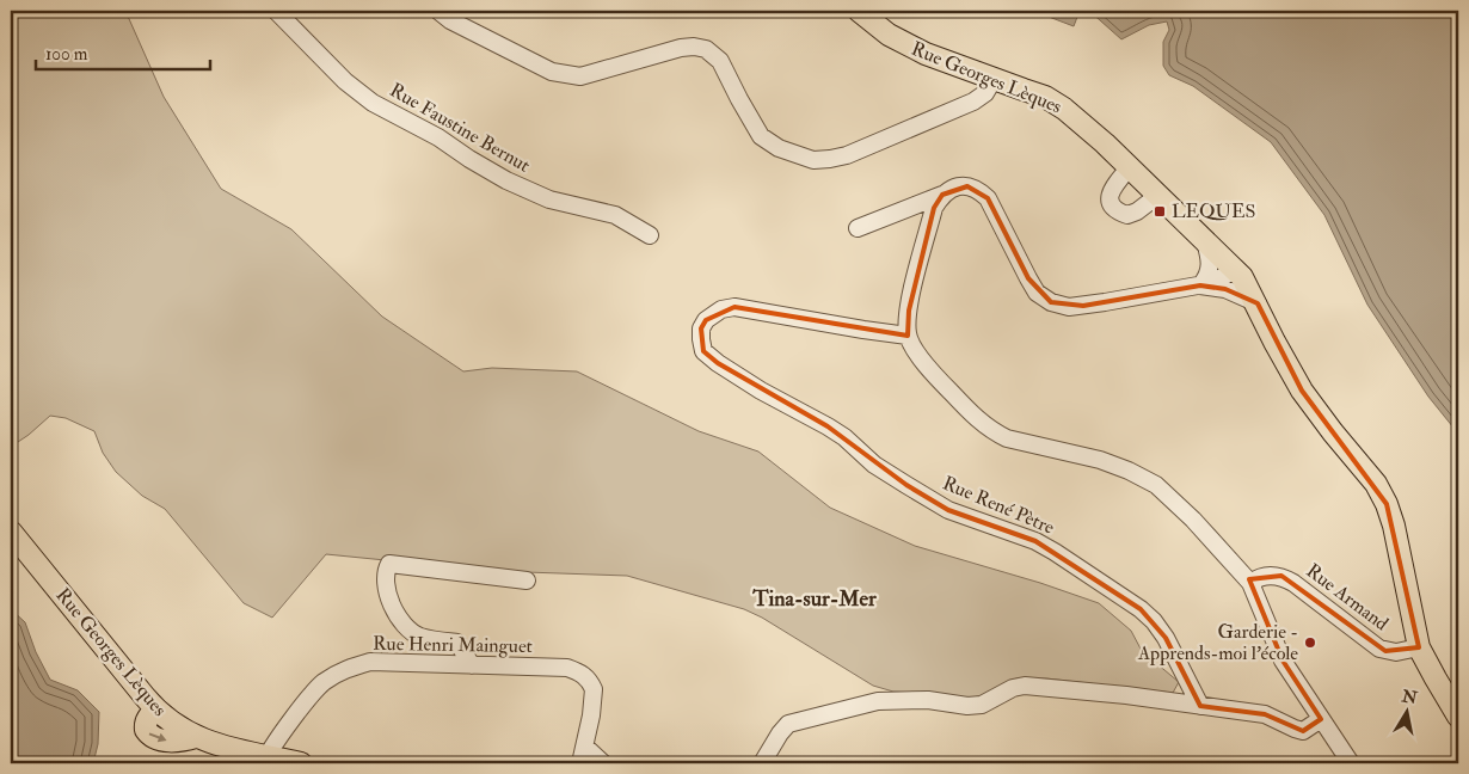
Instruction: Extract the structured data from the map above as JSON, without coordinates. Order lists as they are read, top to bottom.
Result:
{
  "streets": {
    "main road": ["Rue Georges Lèques"],
    "street": [
      "Rue Faustine Bernut",
      "Rue René Pètre",
      "Rue Armand",
      "Rue Henri Mainguet"
    ]
  },
  "crossings": [
    ["Rue Georges Lèques", "Rue Armand"],
    ["Rue Georges Lèques", "Rue Henri Mainguet"]
  ],
  "districts": ["Tina-sur-Mer"],
  "places": {
    "transit": ["LEQUES"],
    "other": ["Garderie - Apprends-moi l'école"]
  },
  "scale_bar": "100 m",
  "north": "top"
}
